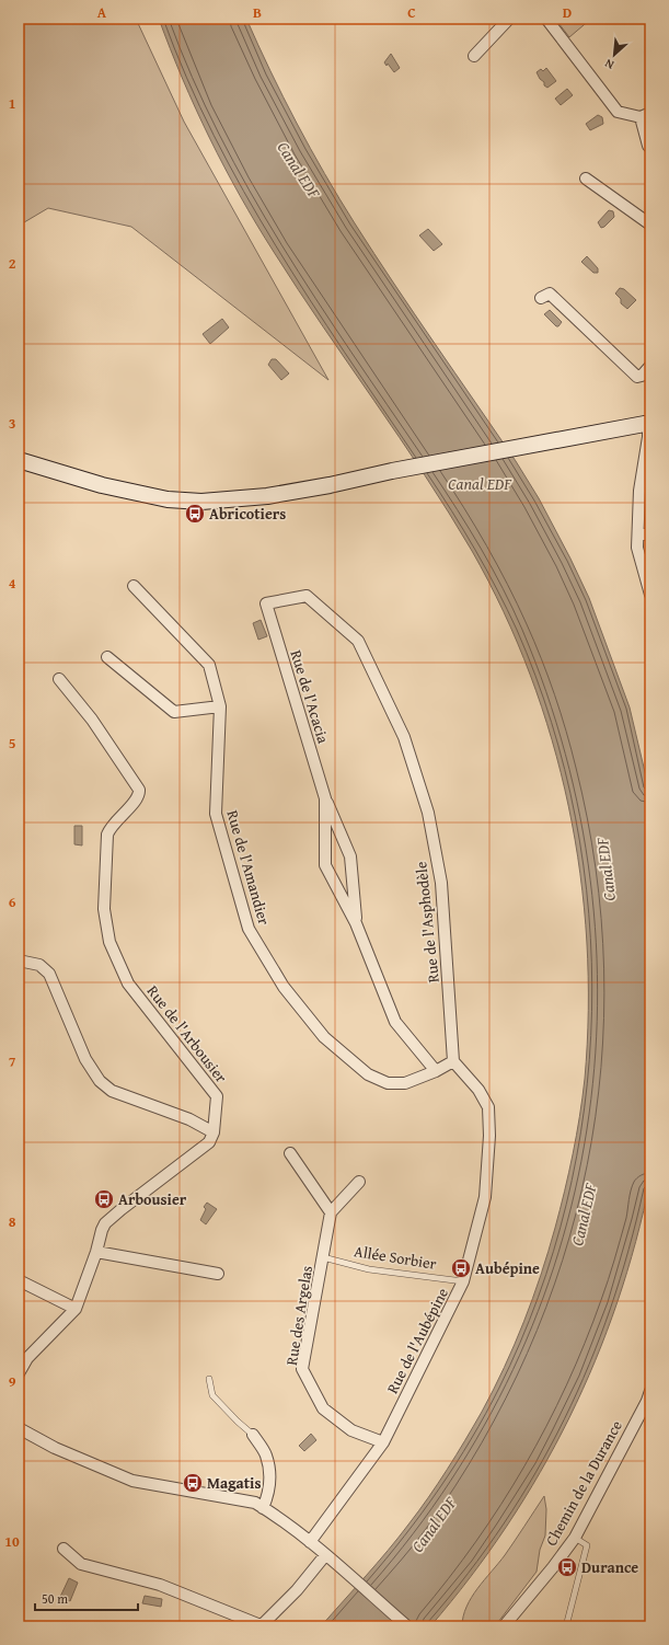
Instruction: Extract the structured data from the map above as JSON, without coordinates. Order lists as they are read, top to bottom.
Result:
{
  "streets": {
    "street": [
      "Rue de l'Acacia",
      "Rue de l'Amandier",
      "Rue de l'Asphodèle",
      "Rue de l'Arbousier",
      "Rue des Argelas",
      "Rue de l'Aubépine",
      "Chemin de la Durance"
    ],
    "lane": ["Allée Sorbier"]
  },
  "crossings": [
    ["Rue de l'Acacia", "Rue de l'Amandier"],
    ["Rue de l'Acacia", "Rue de l'Asphodèle"],
    ["Rue de l'Amandier", "Rue de l'Asphodèle"],
    ["Rue de l'Amandier", "Rue de l'Aubépine"],
    ["Rue de l'Asphodèle", "Rue de l'Aubépine"],
    ["Allée Sorbier", "Rue des Argelas"],
    ["Allée Sorbier", "Rue de l'Aubépine"],
    ["Rue des Argelas", "Rue de l'Aubépine"]
  ],
  "water": ["Canal EDF"],
  "places": {
    "bus stop": [
      "Abricotiers",
      "Arbousier",
      "Aubépine",
      "Magatis",
      "Durance"
    ]
  },
  "scale_bar": "50 m",
  "north": "bottom left",
  "grid": {
    "columns": [
      "A",
      "B",
      "C",
      "D"
    ],
    "rows": [
      "1",
      "2",
      "3",
      "4",
      "5",
      "6",
      "7",
      "8",
      "9",
      "10"
    ]
  }
}
